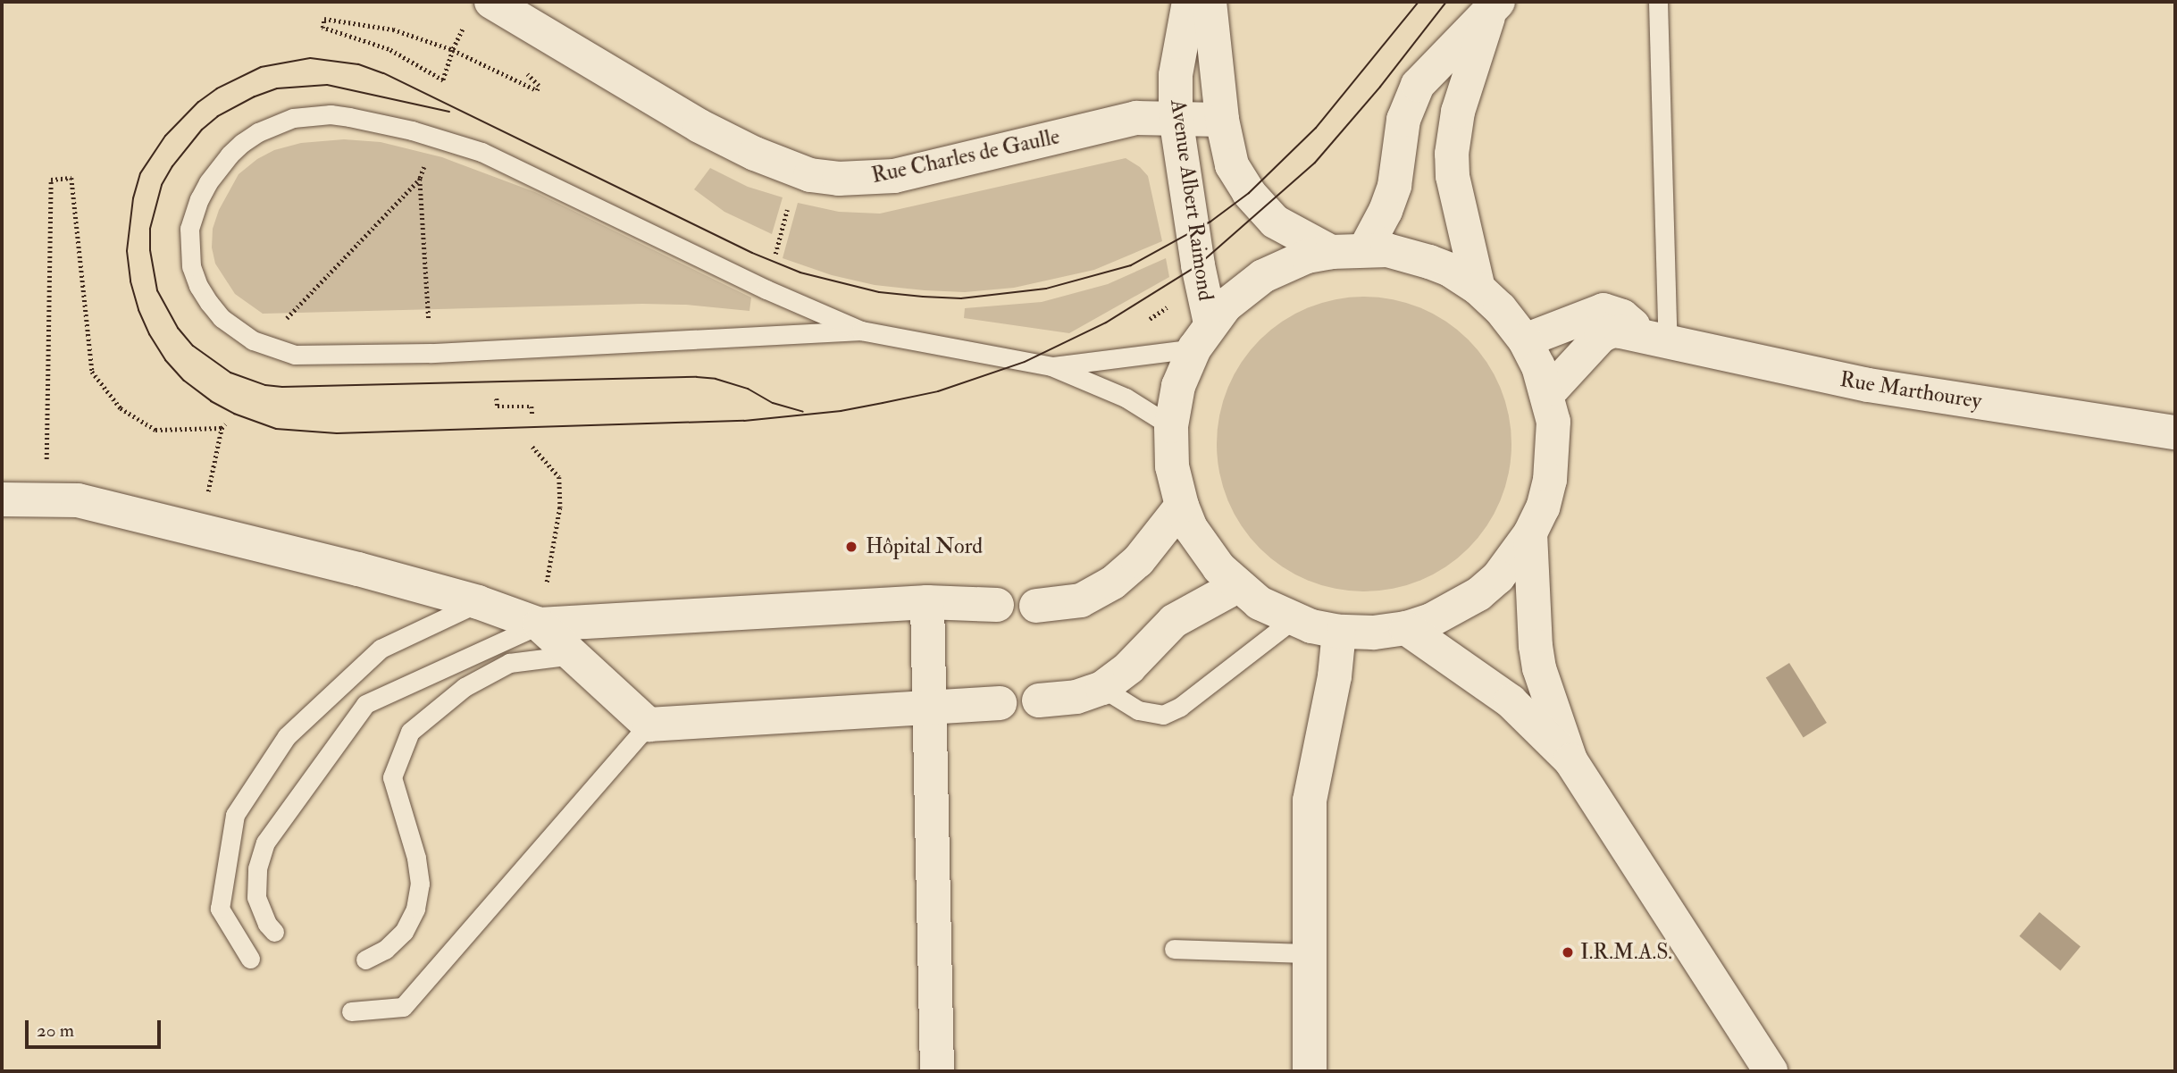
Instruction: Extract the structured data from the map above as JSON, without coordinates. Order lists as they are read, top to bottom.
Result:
{
  "streets": {
    "street": ["Rue Charles de Gaulle", "Avenue Albert Raimond", "Rue Marthourey"]
  },
  "crossings": [
    ["Rue Charles de Gaulle", "Avenue Albert Raimond"]
  ],
  "places": ["Hôpital Nord", "I.R.M.A.S."],
  "scale_bar": "20 m"
}
